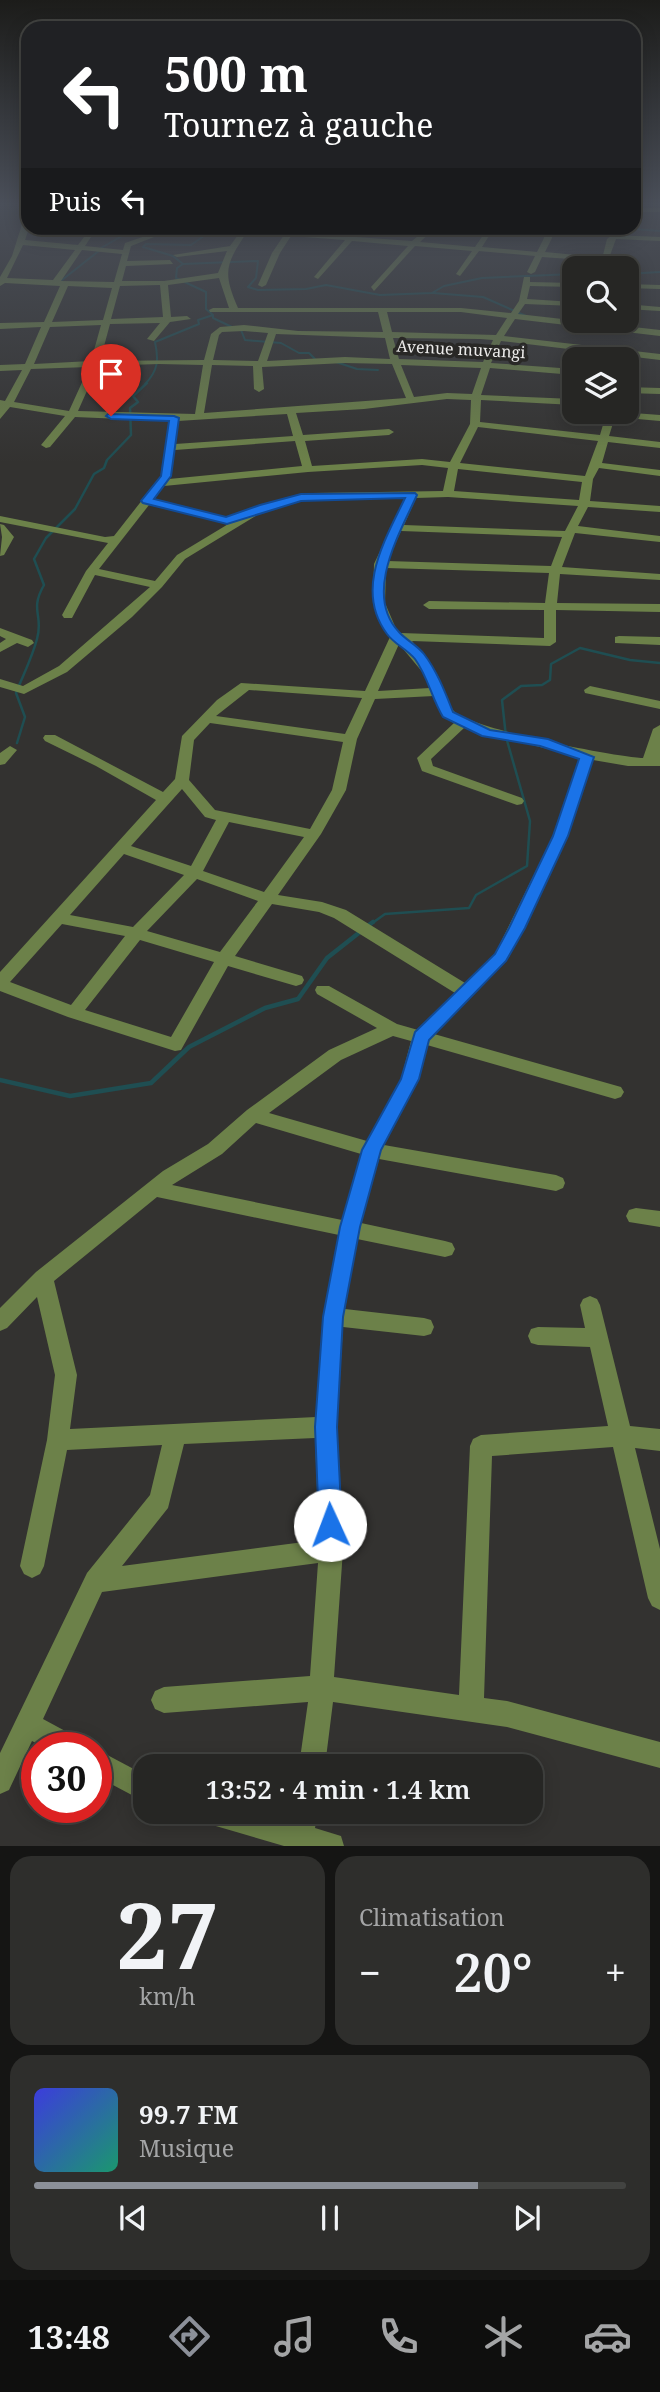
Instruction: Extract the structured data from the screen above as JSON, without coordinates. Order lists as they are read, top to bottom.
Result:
{
  "streets": {
    "street": ["Avenue muvangi"]
  },
  "page": {
    "turn": ["500 m", "Tournez à gauche"],
    "then": "Puis",
    "limit": "30",
    "trip": "13:52 · 4 min · 1.4 km",
    "tile": [
      ["27", "km/h"],
      "Climatisation"
    ],
    "heat": ["−", "20°", "+"],
    "song": ["99.7 FM", "Musique"],
    "tabs": "13:48"
  }
}
